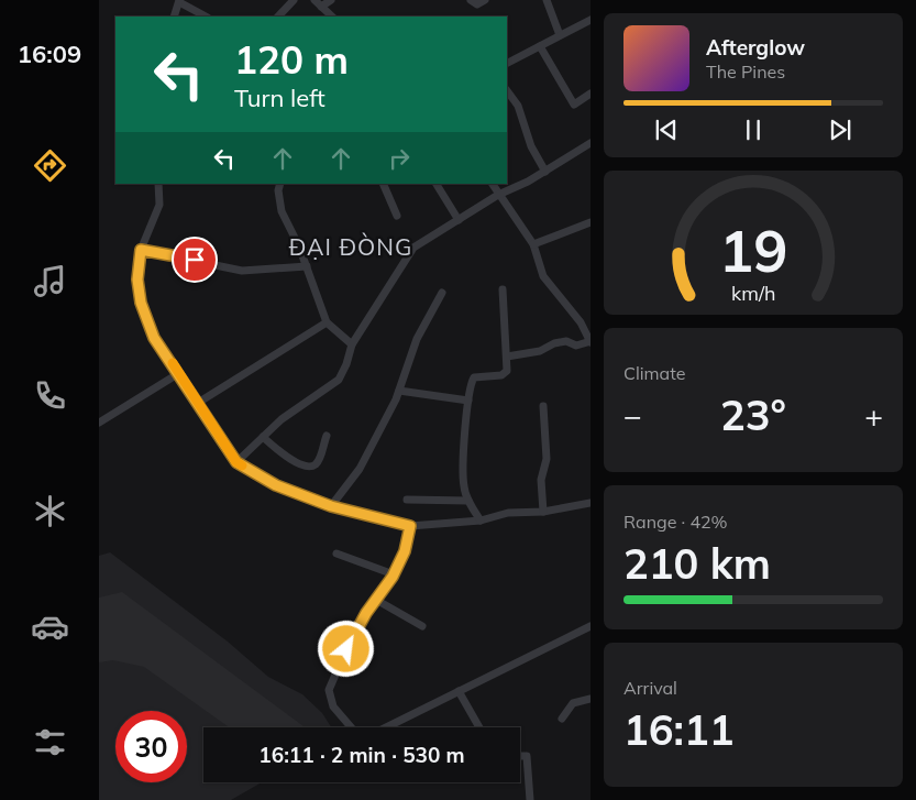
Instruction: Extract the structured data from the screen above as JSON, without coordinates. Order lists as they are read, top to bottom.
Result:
{
  "districts": ["ĐẠI ĐÒNG"],
  "page": {
    "tabs": "16:09",
    "turn": ["120 m", "Turn left"],
    "song": ["Afterglow", "The Pines"],
    "tile": [
      "Climate",
      ["Range · 42%", "210 km"],
      ["Arrival", "16:11"]
    ],
    "heat": ["−", "23°", "+"],
    "limit": "30",
    "trip": "16:11 · 2 min · 530 m",
    "gauge": ["19", "km/h"]
  }
}
